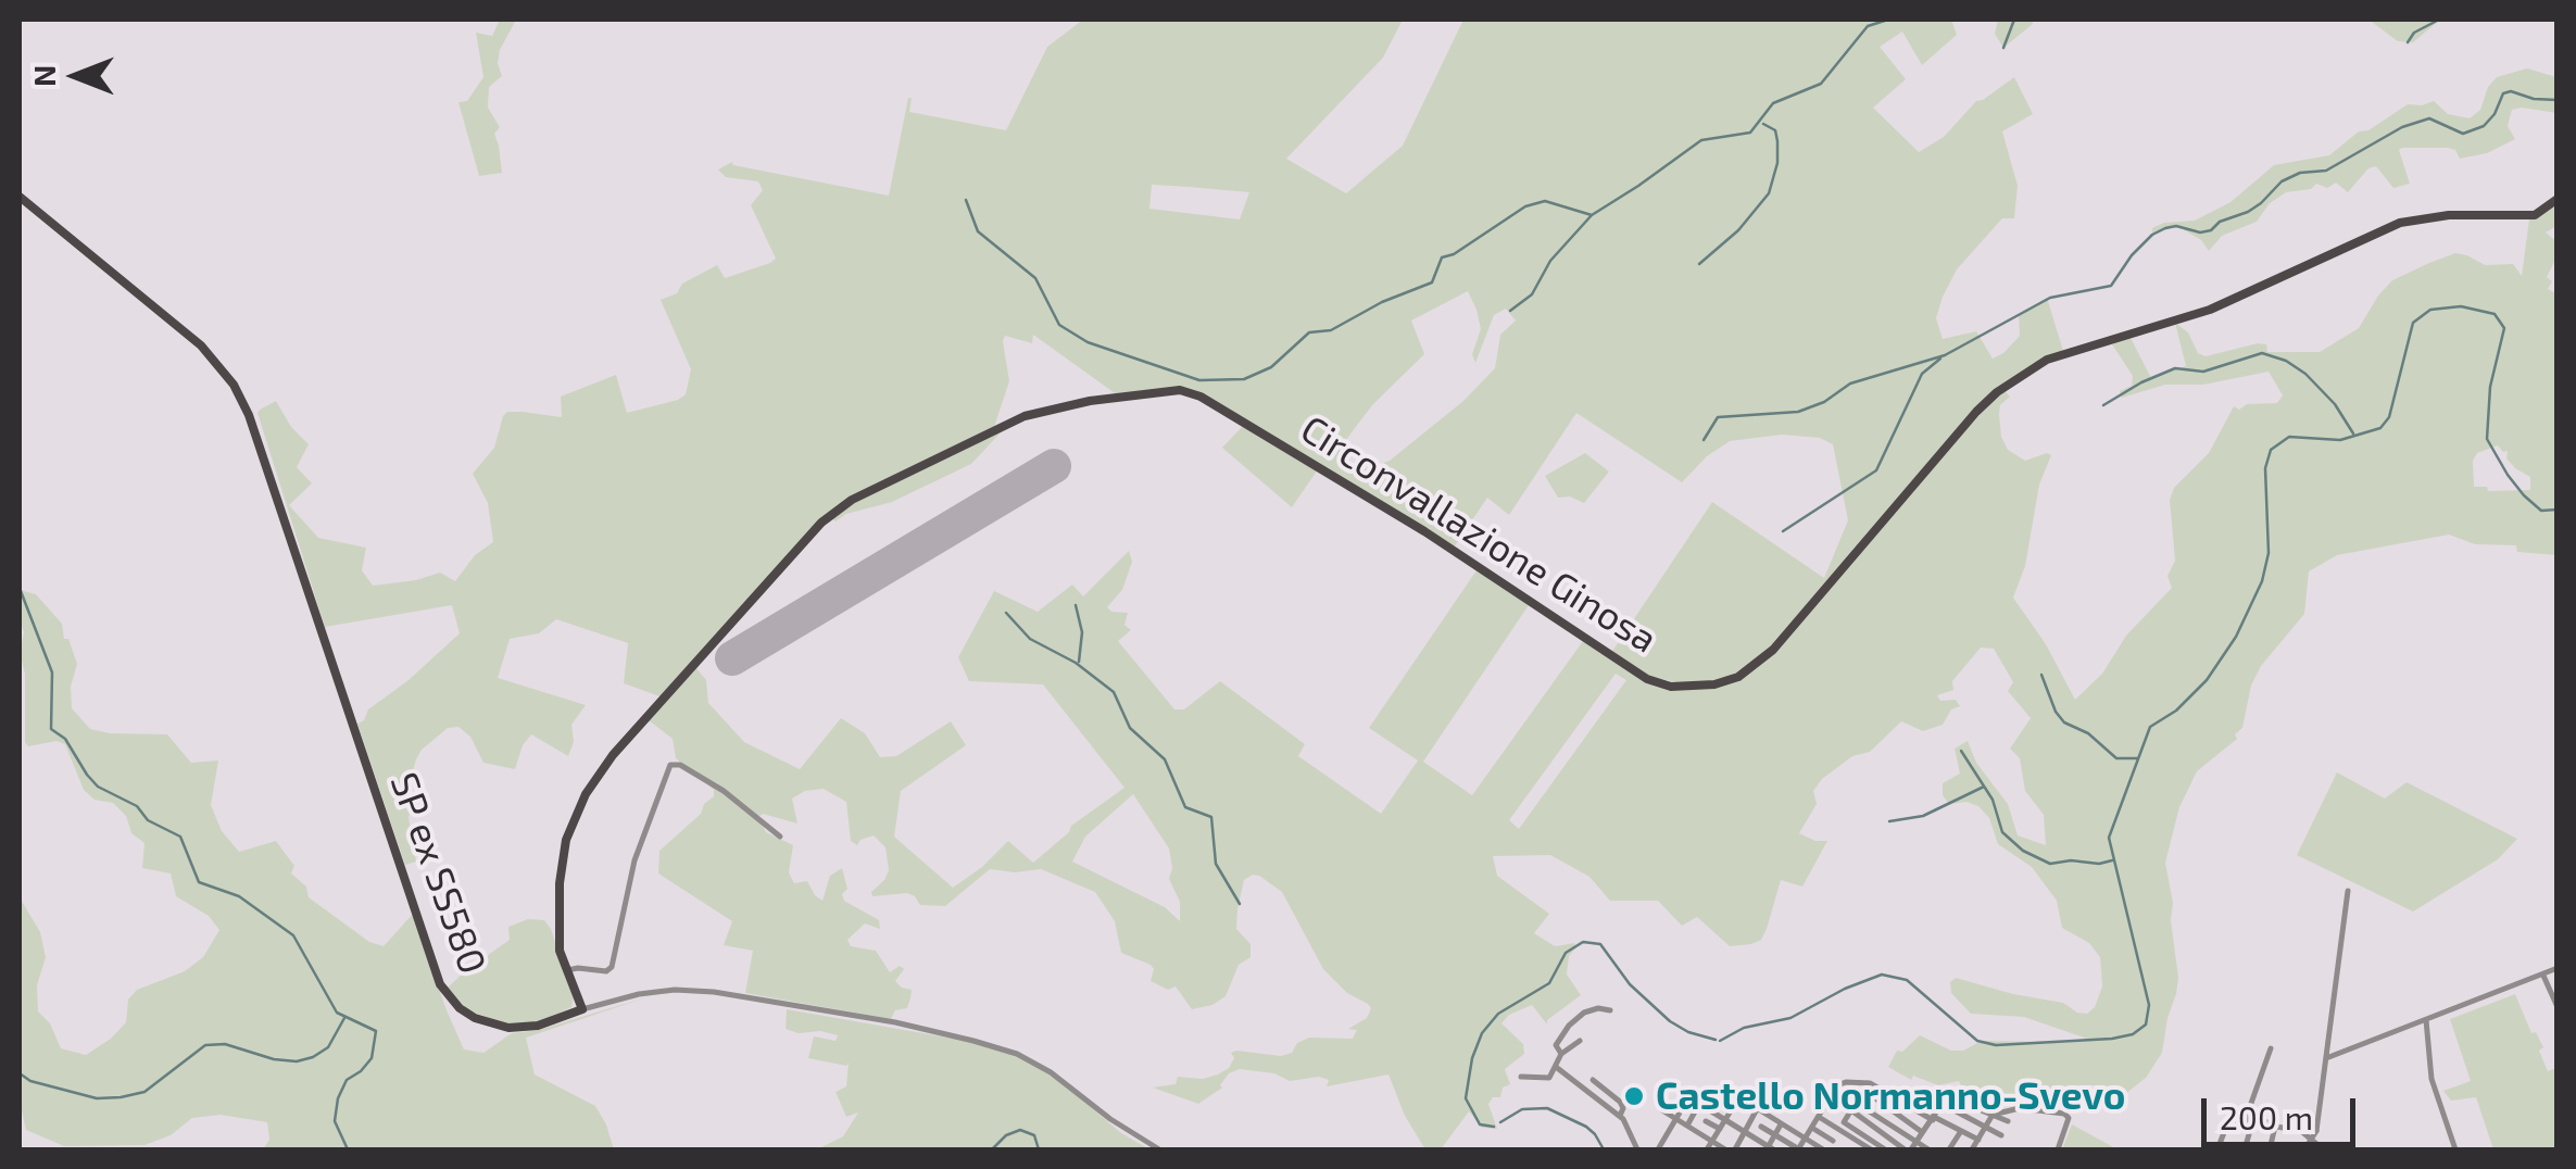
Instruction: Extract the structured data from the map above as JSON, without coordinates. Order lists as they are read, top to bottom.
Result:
{
  "streets": {
    "main road": ["Circonvallazione Ginosa", "SP ex SS580"]
  },
  "crossings": [
    ["Circonvallazione Ginosa", "SP ex SS580"]
  ],
  "places": ["Castello Normanno-Svevo"],
  "scale_bar": "200 m",
  "north": "left"
}
